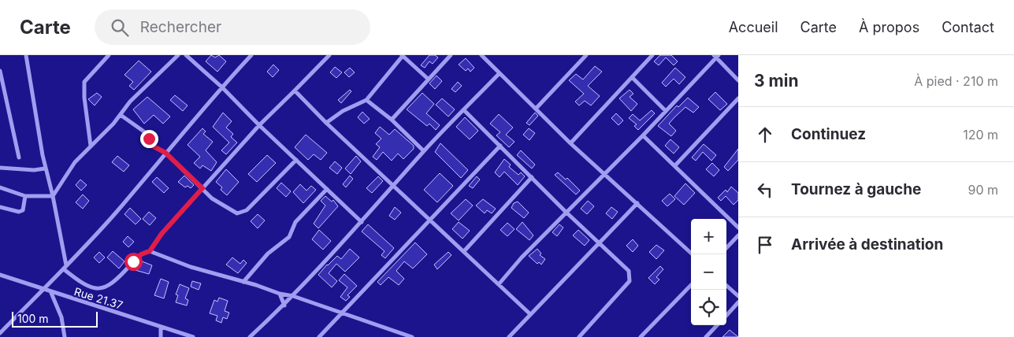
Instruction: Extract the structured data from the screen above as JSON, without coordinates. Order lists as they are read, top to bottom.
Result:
{
  "streets": {
    "street": ["Rue 21.37"]
  },
  "scale_bar": "100 m",
  "page": {
    "header": "Carte",
    "search": "Rechercher",
    "nav": [
      "Accueil",
      "Carte",
      "À propos",
      "Contact"
    ],
    "heading": ["3 min", "À pied · 210 m"],
    "list": [
      ["Continuez", "120 m"],
      ["Tournez à gauche", "90 m"],
      "Arrivée à destination"
    ],
    "map_buttons": ["+", "−"],
    "scale": "100 m"
  }
}
